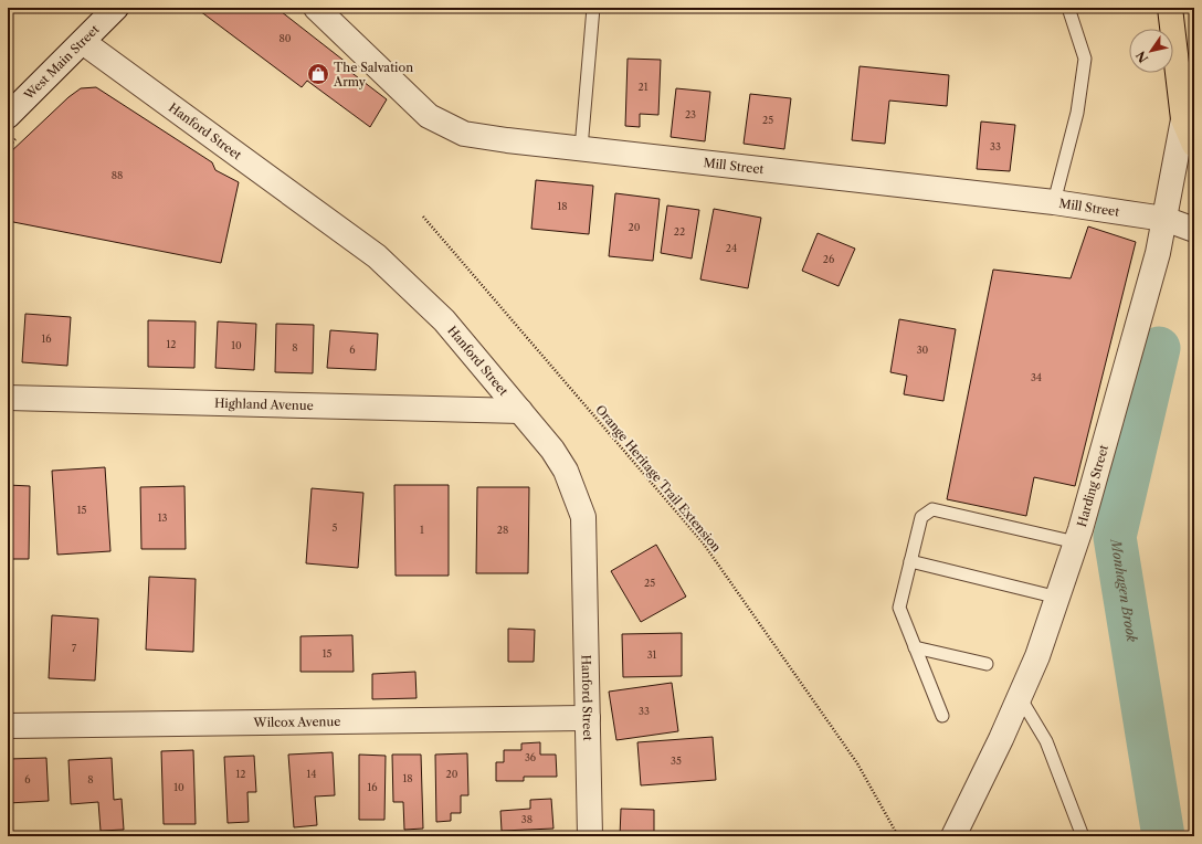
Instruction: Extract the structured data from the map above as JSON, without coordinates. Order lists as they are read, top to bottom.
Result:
{
  "streets": {
    "street": [
      "West Main Street",
      "Hanford Street",
      "Mill Street",
      "Highland Avenue",
      "Harding Street",
      "Wilcox Avenue"
    ],
    "path": ["Orange Heritage Trail Extension"]
  },
  "crossings": [
    ["West Main Street", "Hanford Street"],
    ["Hanford Street", "Highland Avenue"],
    ["Hanford Street", "Wilcox Avenue"],
    ["Mill Street", "Harding Street"]
  ],
  "water": ["Monhagen Brook"],
  "places": {
    "shop": ["The Salvation Army"]
  },
  "house_numbers": [
    "80",
    "21",
    "23",
    "25",
    "33",
    "88",
    "18",
    "20",
    "22",
    "24",
    "26",
    "16",
    "12",
    "10",
    "8",
    "6",
    "30",
    "34",
    "15",
    "13",
    "5",
    "1",
    "28",
    "25",
    "7",
    "15",
    "31",
    "33",
    "36",
    "35",
    "12",
    "14",
    "20",
    "18",
    "6",
    "8",
    "10",
    "16",
    "38"
  ],
  "north": "bottom left"
}
